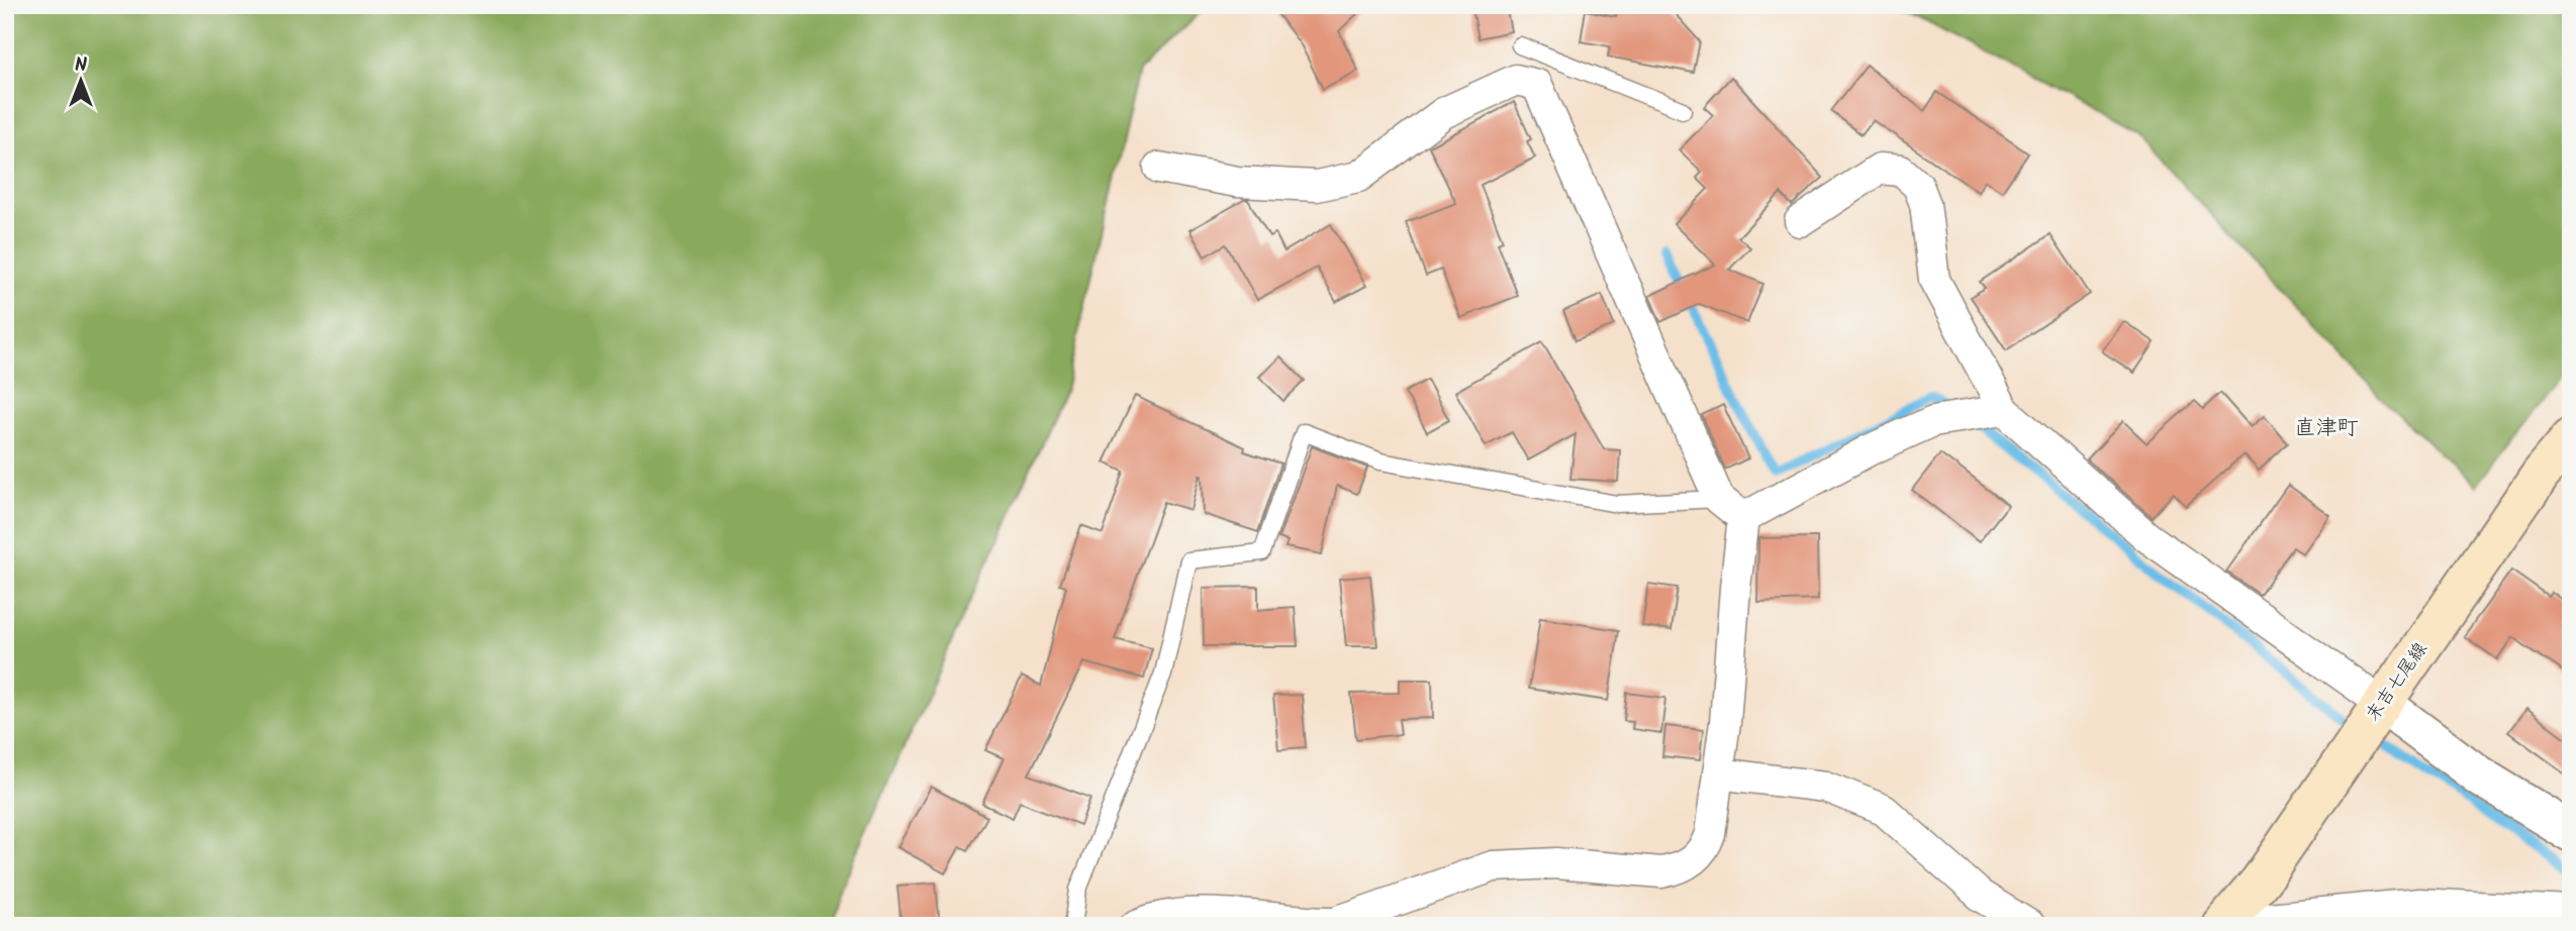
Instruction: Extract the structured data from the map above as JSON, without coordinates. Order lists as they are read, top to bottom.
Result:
{
  "streets": {
    "main road": ["末吉七尾線"]
  },
  "districts": ["直津町"],
  "north": "top"
}
